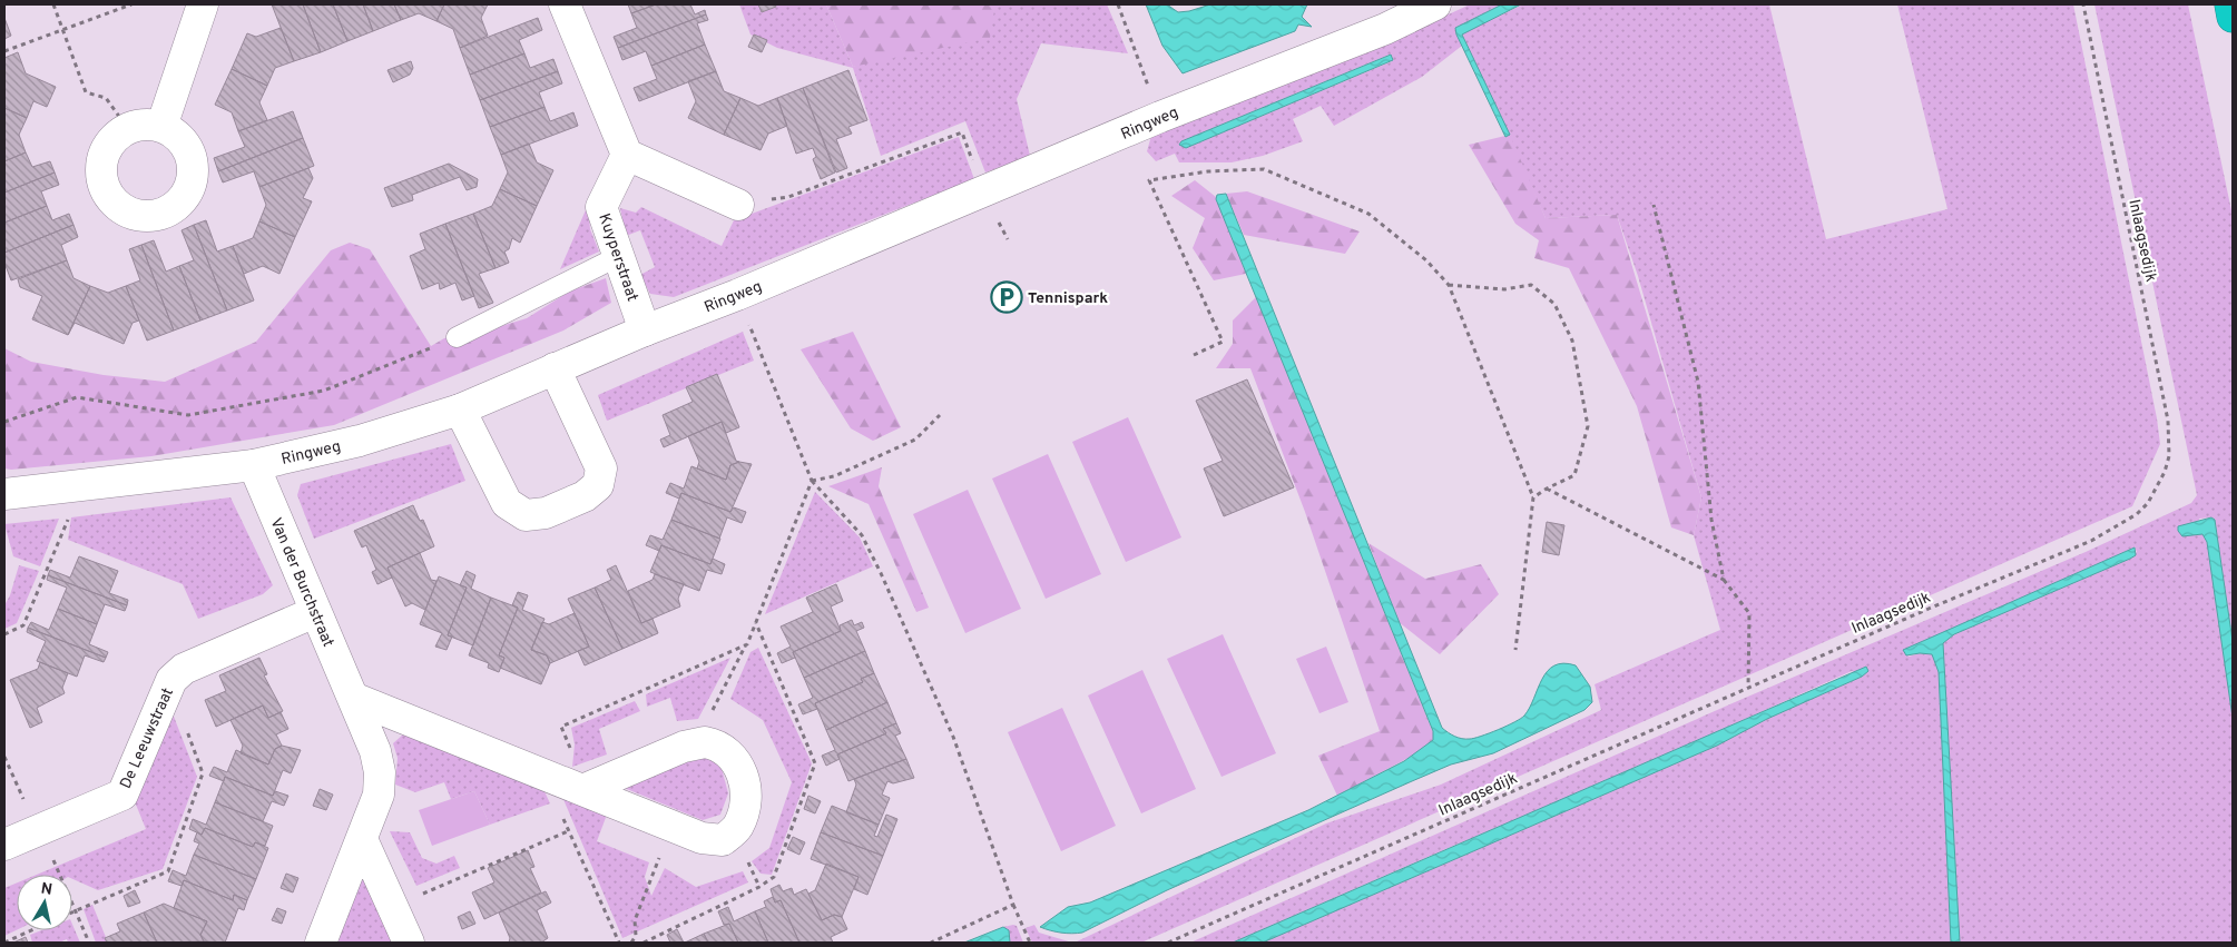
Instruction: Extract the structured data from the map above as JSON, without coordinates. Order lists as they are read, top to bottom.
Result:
{
  "streets": {
    "street": [
      "Ringweg",
      "Kuyperstraat",
      "Van der Burchstraat",
      "De Leeuwstraat"
    ],
    "path": ["Inlaagsedijk"]
  },
  "crossings": [
    ["Ringweg", "Kuyperstraat"],
    ["Ringweg", "Van der Burchstraat"],
    ["Van der Burchstraat", "De Leeuwstraat"]
  ],
  "places": {
    "parking": ["Tennispark"]
  },
  "north": "top"
}
